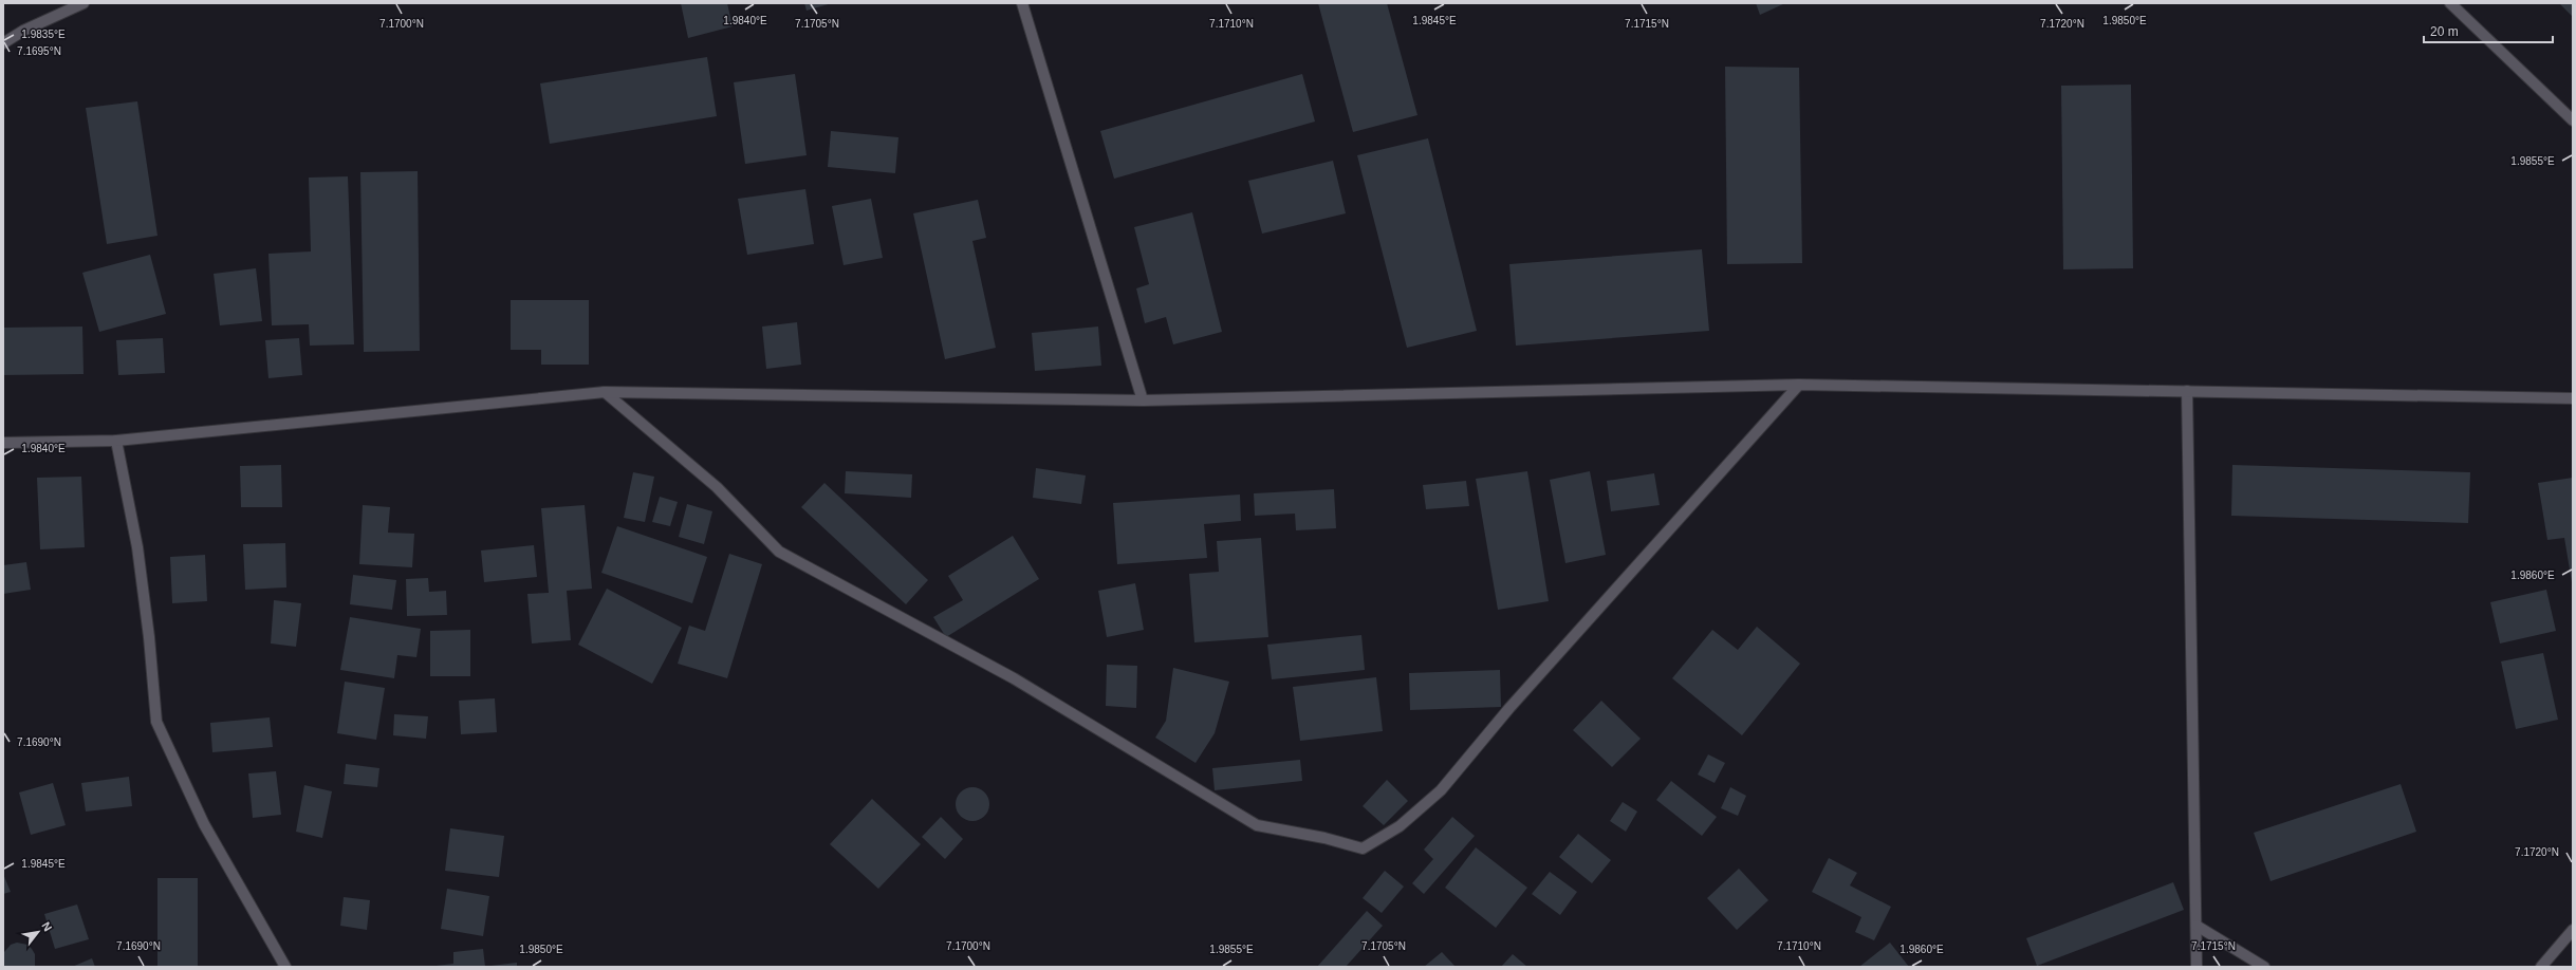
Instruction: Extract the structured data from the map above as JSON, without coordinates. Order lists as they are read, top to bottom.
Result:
{
  "scale_bar": "20 m",
  "north": "top right",
  "coordinates": [
    "1.9840°E",
    "1.9845°E",
    "1.9850°E",
    "7.1700°N",
    "7.1705°N",
    "7.1710°N",
    "7.1715°N",
    "7.1720°N",
    "1.9835°E",
    "7.1695°N",
    "1.9855°E",
    "1.9860°E",
    "7.1690°N"
  ]
}
